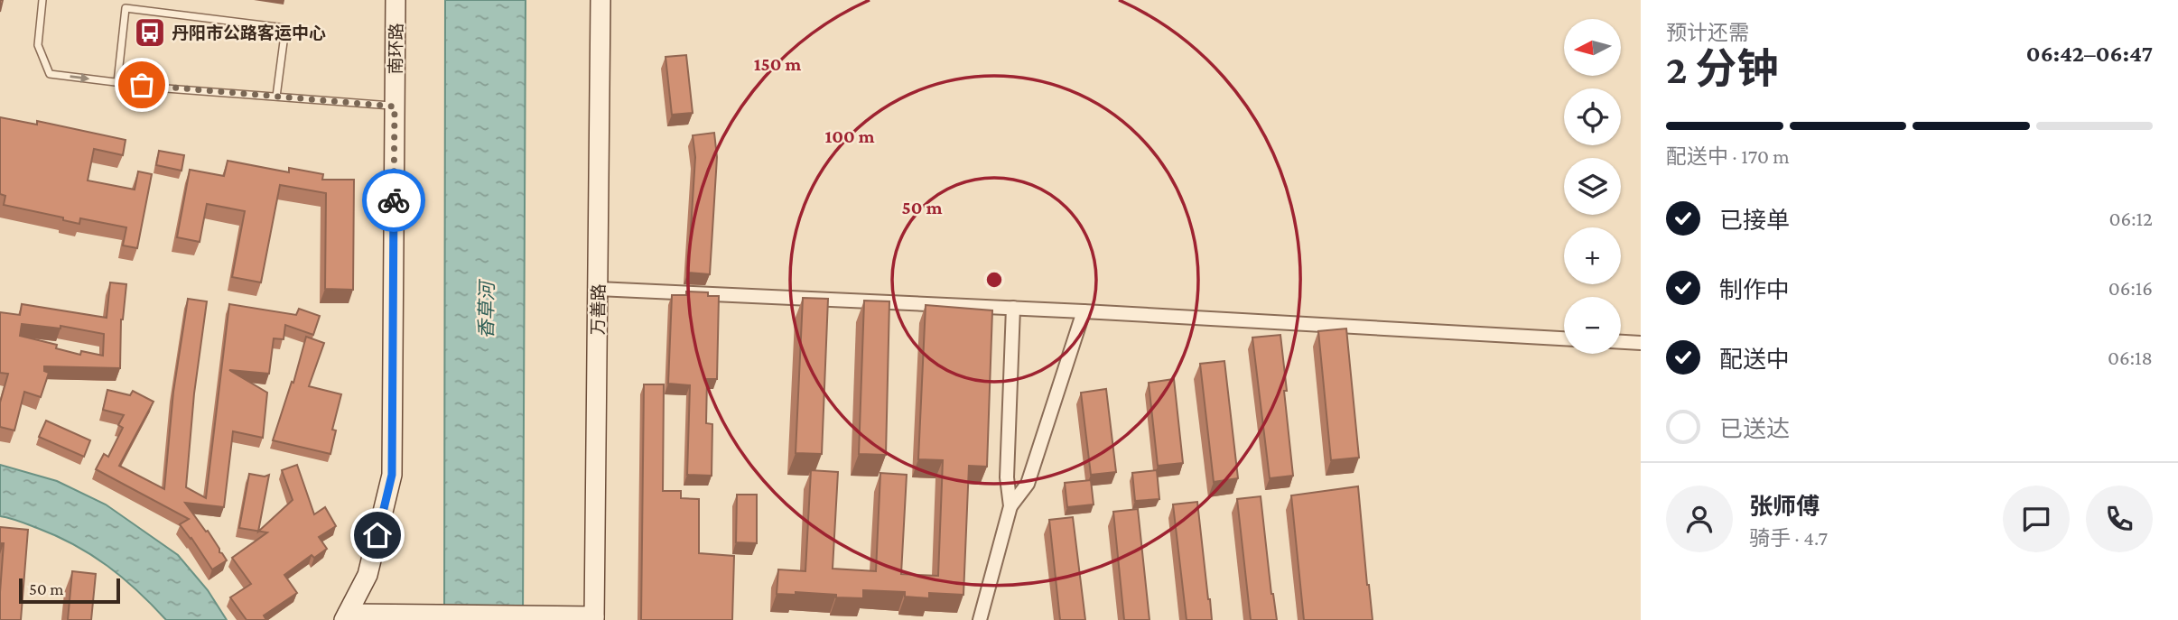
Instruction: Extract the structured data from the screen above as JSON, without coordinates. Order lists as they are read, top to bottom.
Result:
{
  "streets": {
    "main road": ["南环路", "万善路"]
  },
  "water": ["香草河"],
  "places": {
    "bus stop": ["丹阳市公路客运中心"]
  },
  "scale_bar": "50 m",
  "north": "left",
  "page": {
    "heading": ["2 分钟", "预计还需", "06:42–06:47"],
    "panel": ["张师傅", "骑手 · 4.7"],
    "map_buttons": ["+", "−"],
    "bar": "配送中 · 170 m",
    "list": [
      ["已接单", "06:12"],
      ["制作中", "06:16"],
      ["配送中", "06:18"],
      "已送达"
    ],
    "scale": "50 m"
  },
  "rings": ["150 m", "100 m", "50 m"]
}
